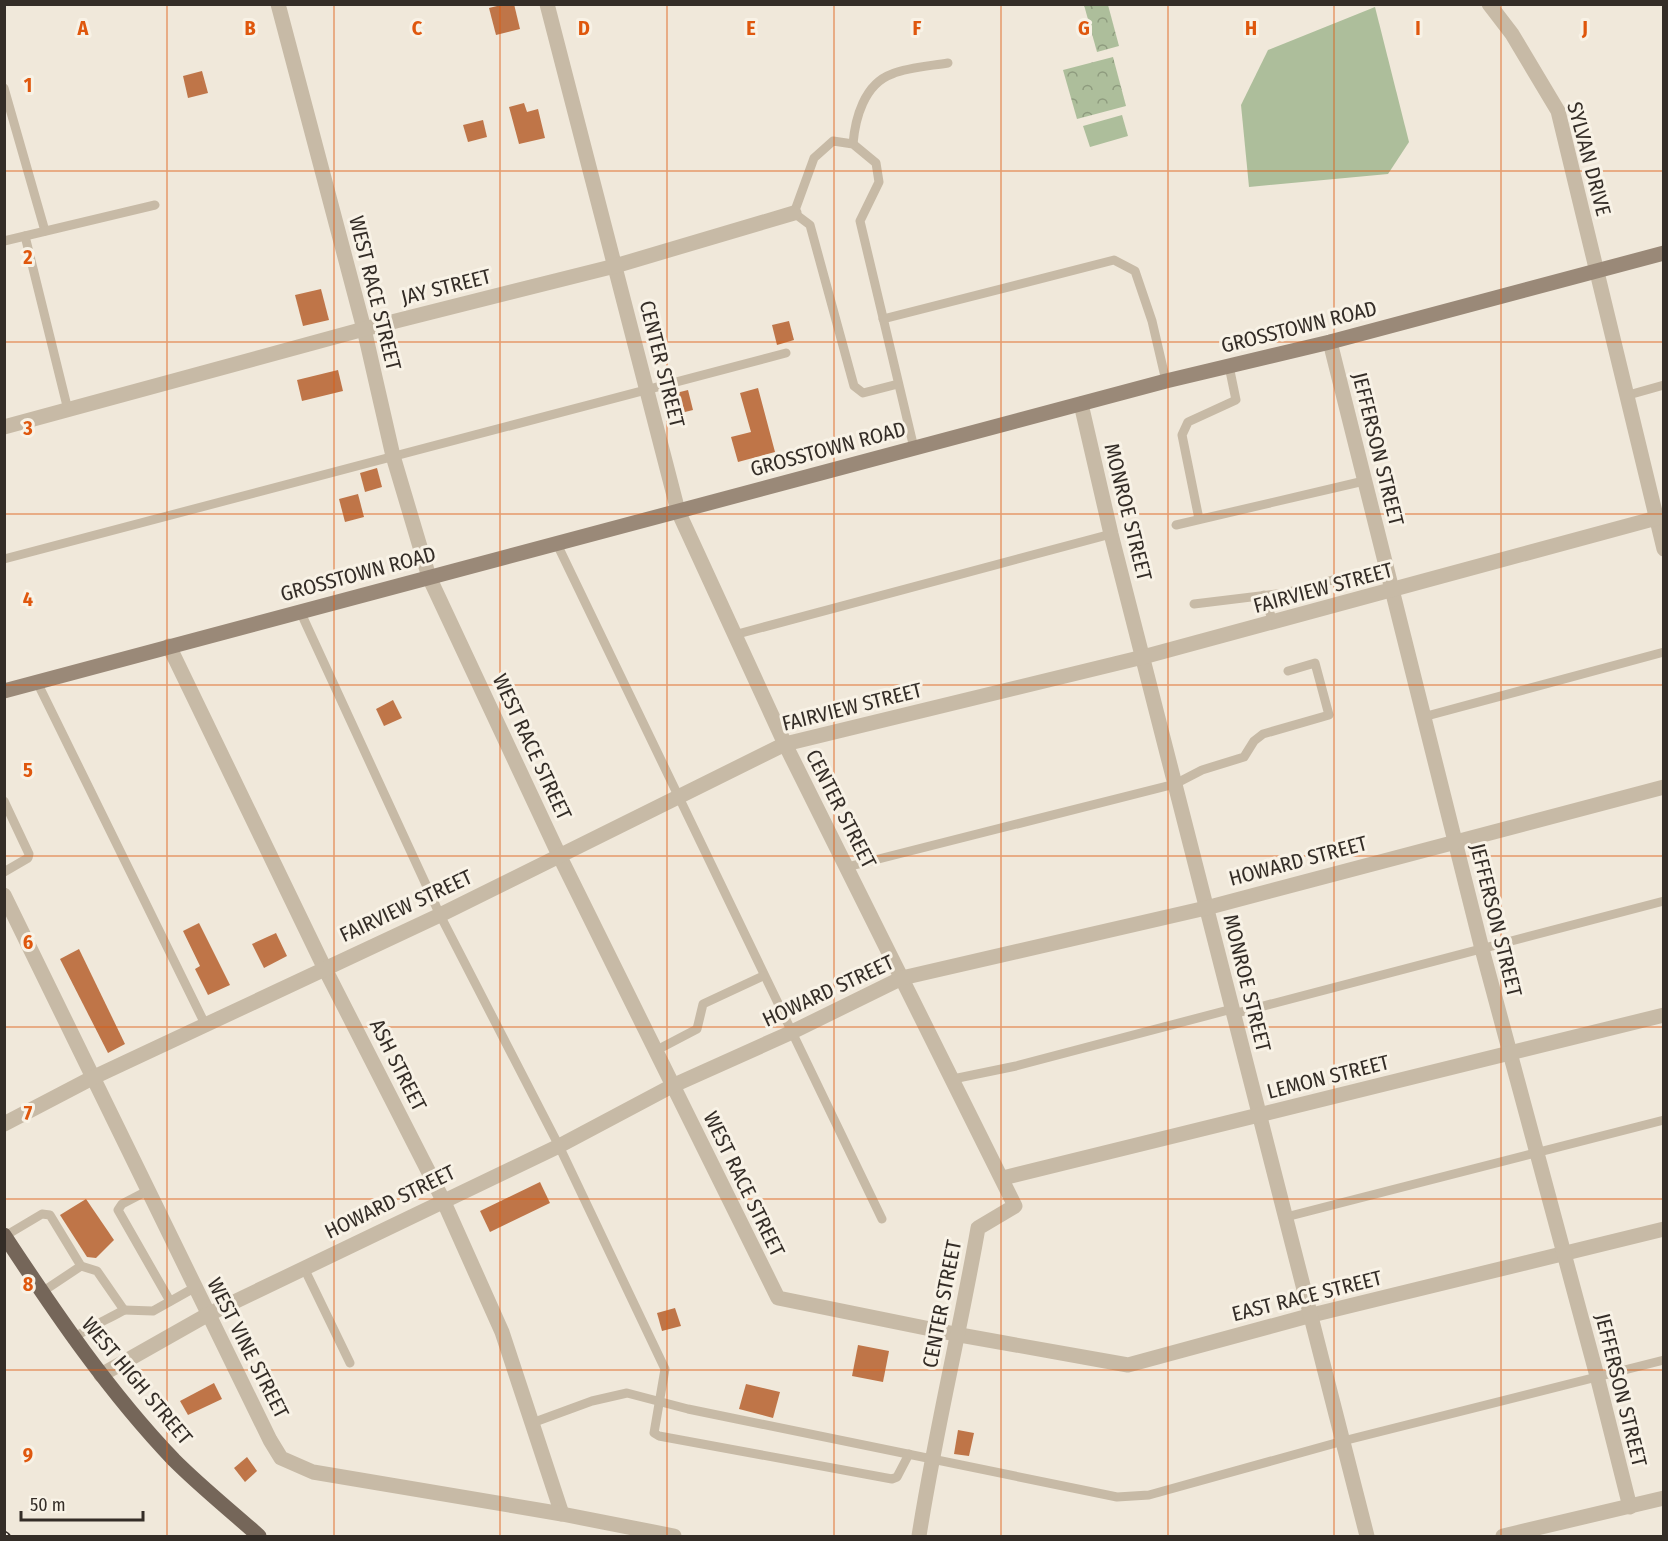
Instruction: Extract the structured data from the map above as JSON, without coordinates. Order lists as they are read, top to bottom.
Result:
{
  "streets": {
    "main road": ["WEST HIGH STREET"],
    "street": [
      "SYLVAN DRIVE",
      "JAY STREET",
      "WEST RACE STREET",
      "GROSSTOWN ROAD",
      "CENTER STREET",
      "JEFFERSON STREET",
      "MONROE STREET",
      "FAIRVIEW STREET",
      "HOWARD STREET",
      "ASH STREET",
      "LEMON STREET",
      "EAST RACE STREET",
      "WEST VINE STREET"
    ]
  },
  "crossings": [
    ["SYLVAN DRIVE", "GROSSTOWN ROAD"],
    ["SYLVAN DRIVE", "FAIRVIEW STREET"],
    ["JAY STREET", "WEST RACE STREET"],
    ["JAY STREET", "CENTER STREET"],
    ["WEST RACE STREET", "GROSSTOWN ROAD"],
    ["WEST RACE STREET", "CENTER STREET"],
    ["WEST RACE STREET", "FAIRVIEW STREET"],
    ["WEST RACE STREET", "HOWARD STREET"],
    ["WEST RACE STREET", "EAST RACE STREET"],
    ["GROSSTOWN ROAD", "CENTER STREET"],
    ["GROSSTOWN ROAD", "JEFFERSON STREET"],
    ["GROSSTOWN ROAD", "MONROE STREET"],
    ["GROSSTOWN ROAD", "ASH STREET"],
    ["CENTER STREET", "FAIRVIEW STREET"],
    ["CENTER STREET", "HOWARD STREET"],
    ["CENTER STREET", "LEMON STREET"],
    ["CENTER STREET", "EAST RACE STREET"],
    ["JEFFERSON STREET", "FAIRVIEW STREET"],
    ["JEFFERSON STREET", "HOWARD STREET"],
    ["JEFFERSON STREET", "LEMON STREET"],
    ["JEFFERSON STREET", "EAST RACE STREET"],
    ["MONROE STREET", "FAIRVIEW STREET"],
    ["MONROE STREET", "HOWARD STREET"],
    ["MONROE STREET", "LEMON STREET"],
    ["MONROE STREET", "EAST RACE STREET"],
    ["FAIRVIEW STREET", "ASH STREET"],
    ["FAIRVIEW STREET", "WEST VINE STREET"],
    ["HOWARD STREET", "ASH STREET"],
    ["HOWARD STREET", "WEST VINE STREET"],
    ["HOWARD STREET", "WEST HIGH STREET"],
    ["ASH STREET", "WEST VINE STREET"]
  ],
  "scale_bar": "50 m",
  "grid": {
    "columns": [
      "A",
      "B",
      "C",
      "D",
      "E",
      "F",
      "G",
      "H",
      "I",
      "J"
    ],
    "rows": [
      "1",
      "2",
      "3",
      "4",
      "5",
      "6",
      "7",
      "8",
      "9"
    ]
  }
}
